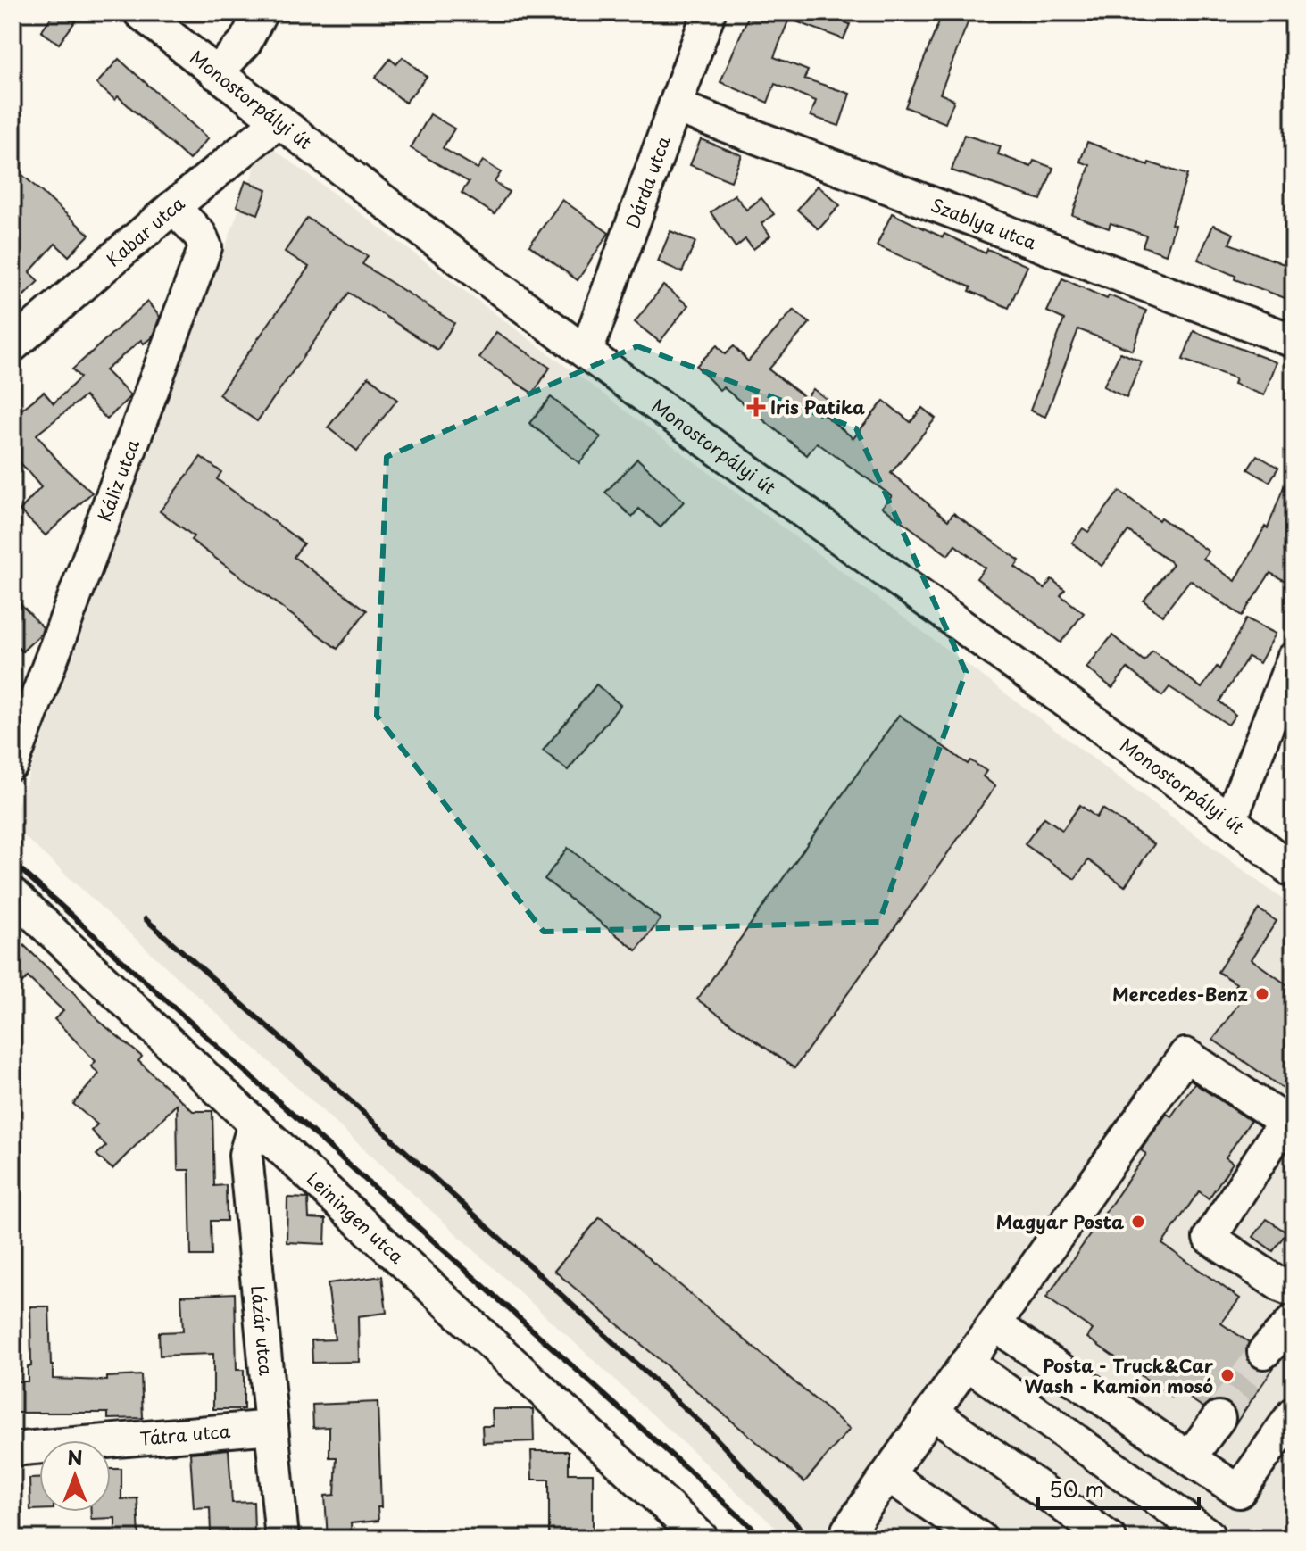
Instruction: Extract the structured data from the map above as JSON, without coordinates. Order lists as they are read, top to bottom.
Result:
{
  "streets": {
    "street": [
      "Monostorpályi út",
      "Dárda utca",
      "Szablya utca",
      "Kabar utca",
      "Káliz utca",
      "Leiningen utca",
      "Lázár utca",
      "Tátra utca"
    ]
  },
  "crossings": [
    ["Monostorpályi út", "Dárda utca"],
    ["Monostorpályi út", "Kabar utca"],
    ["Dárda utca", "Szablya utca"],
    ["Kabar utca", "Káliz utca"],
    ["Leiningen utca", "Lázár utca"],
    ["Lázár utca", "Tátra utca"]
  ],
  "places": {
    "health": ["Iris Patika"],
    "other": ["Mercedes-Benz", "Magyar Posta", "Posta - Truck&Car Wash - Kamion mosó"]
  },
  "scale_bar": "50 m",
  "north": "top"
}
